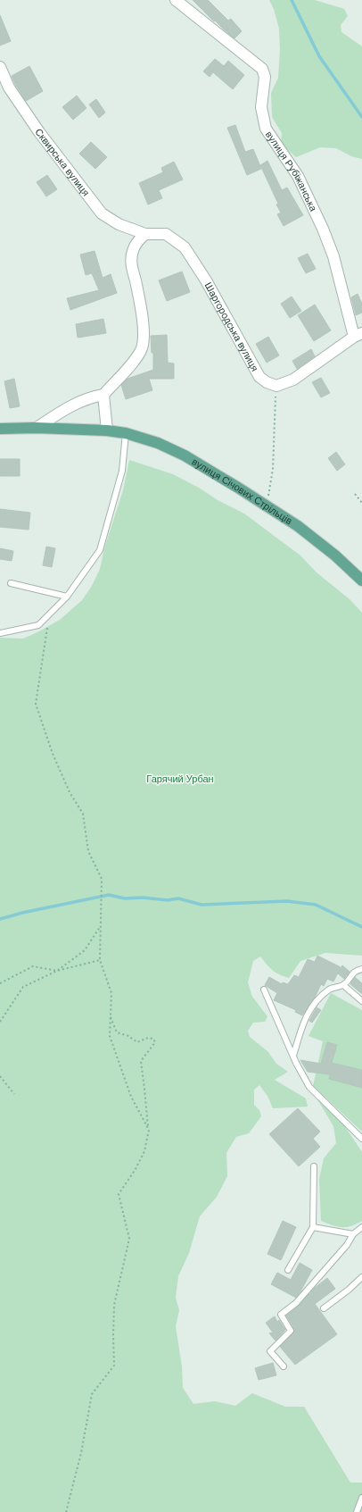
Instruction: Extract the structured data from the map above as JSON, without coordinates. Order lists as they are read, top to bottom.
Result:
{
  "streets": {
    "main road": ["вулиця Січових Стрільців"],
    "street": ["Сквирська вулиця", "вулиця Рубіжанська", "Шаргородська вулиця"]
  },
  "crossings": [
    ["Сквирська вулиця", "Шаргородська вулиця"]
  ],
  "parks": ["Гарячий Урбан"]
}
